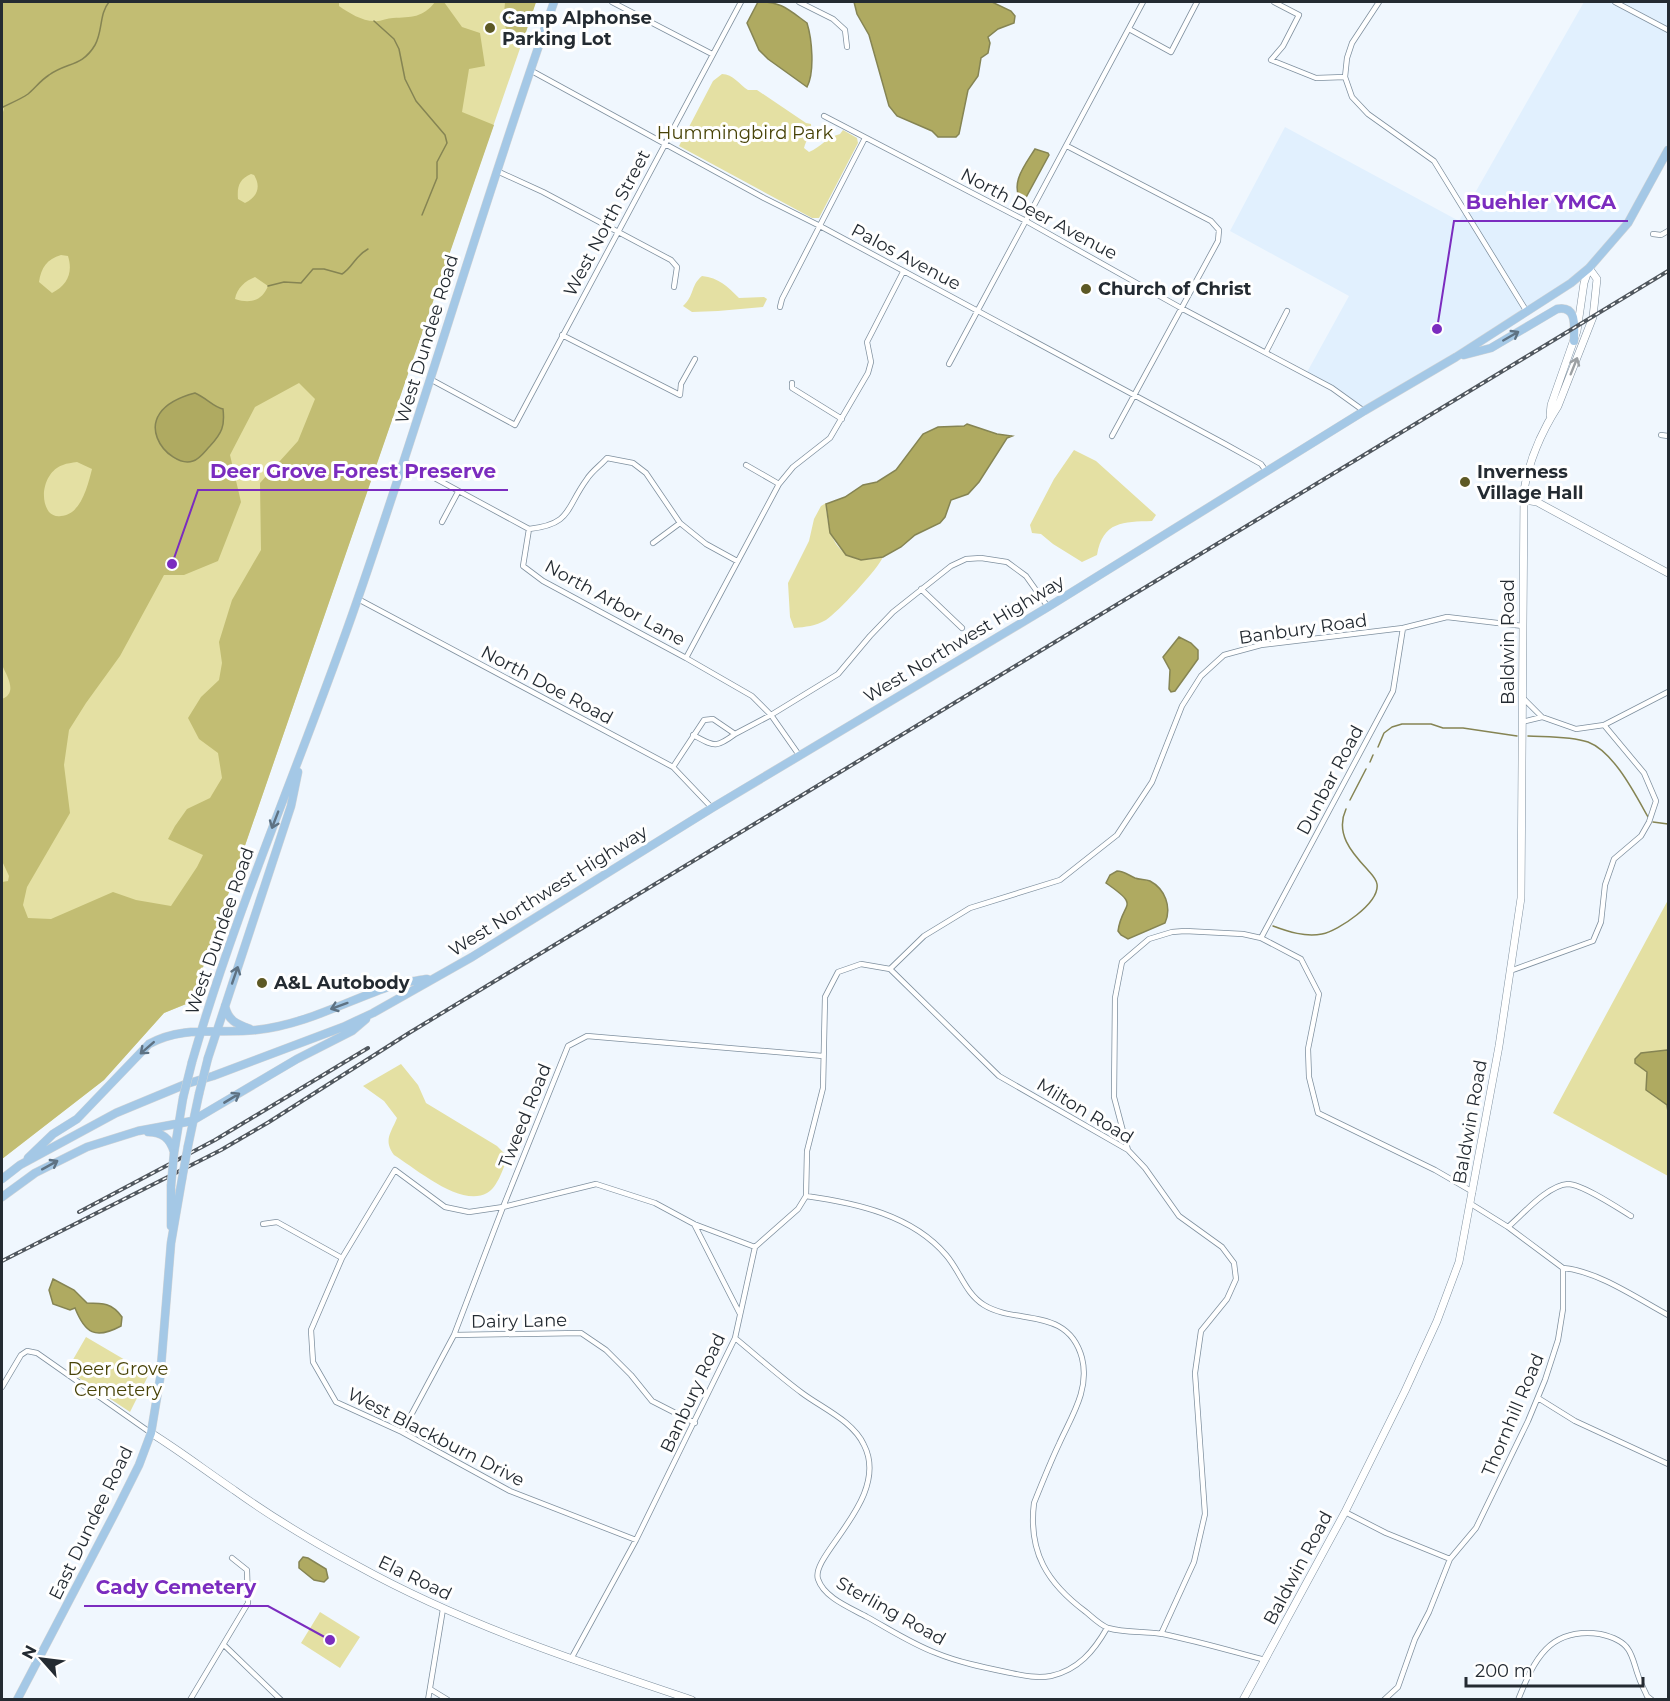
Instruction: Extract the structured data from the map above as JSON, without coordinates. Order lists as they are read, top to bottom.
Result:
{
  "streets": {
    "main road": ["West Dundee Road", "West Northwest Highway", "East Dundee Road"],
    "street": [
      "North Deer Avenue",
      "West North Street",
      "Palos Avenue",
      "North Arbor Lane",
      "Banbury Road",
      "Baldwin Road",
      "North Doe Road",
      "Dunbar Road",
      "Milton Road",
      "Tweed Road",
      "Dairy Lane",
      "Thornhill Road",
      "West Blackburn Drive",
      "Ela Road",
      "Sterling Road"
    ]
  },
  "crossings": [
    ["North Deer Avenue", "West Northwest Highway"],
    ["West North Street", "Palos Avenue"],
    ["West North Street", "West Dundee Road"],
    ["Palos Avenue", "West Dundee Road"],
    ["Palos Avenue", "West Northwest Highway"],
    ["West Dundee Road", "North Doe Road"],
    ["West Dundee Road", "East Dundee Road"],
    ["North Arbor Lane", "West Northwest Highway"],
    ["Banbury Road", "Baldwin Road"],
    ["Banbury Road", "Dunbar Road"],
    ["Banbury Road", "Milton Road"],
    ["Banbury Road", "Dairy Lane"],
    ["Banbury Road", "West Blackburn Drive"],
    ["Banbury Road", "Ela Road"],
    ["Banbury Road", "Sterling Road"],
    ["West Northwest Highway", "North Doe Road"],
    ["Tweed Road", "Dairy Lane"],
    ["Tweed Road", "West Blackburn Drive"],
    ["East Dundee Road", "Ela Road"]
  ],
  "parks": ["Hummingbird Park", "Deer Grove Cemetery"],
  "places": [
    "Camp Alphonse Parking Lot",
    "Church of Christ",
    "Buehler YMCA",
    "Inverness Village Hall",
    "Deer Grove Forest Preserve",
    "A&L Autobody",
    "Cady Cemetery"
  ],
  "scale_bar": "200 m",
  "north": "top left"
}
